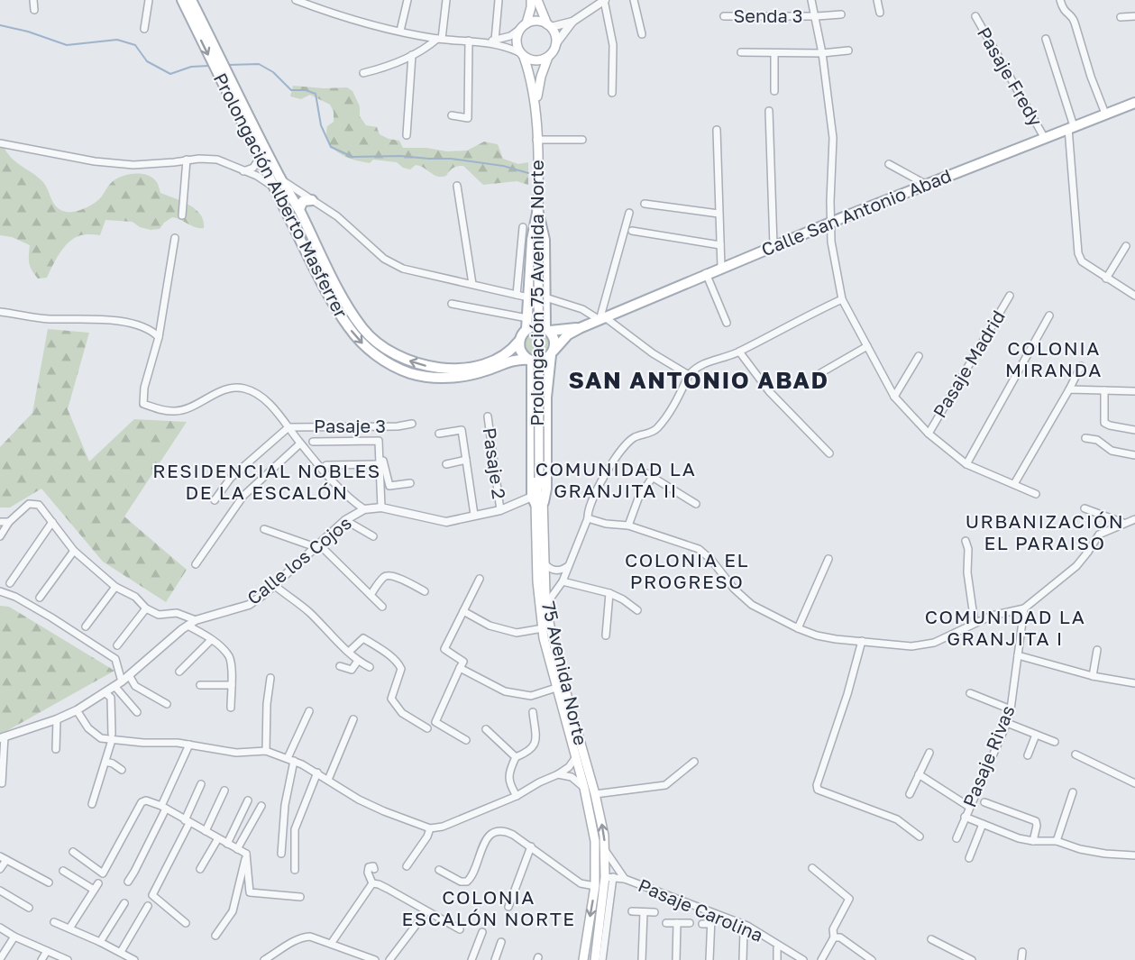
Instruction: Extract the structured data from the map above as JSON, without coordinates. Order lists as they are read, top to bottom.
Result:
{
  "streets": {
    "main road": [
      "Prolongación Alberto Masferrer",
      "Calle San Antonio Abad",
      "Prolongación 75 Avenida Norte",
      "75 Avenida Norte"
    ],
    "street": [
      "Senda 3",
      "Pasaje Fredy",
      "Pasaje Madrid",
      "Pasaje 3",
      "Pasaje 2",
      "Calle los Cojos",
      "Pasaje Rivas",
      "Pasaje Carolina"
    ]
  },
  "crossings": [
    ["Pasaje Fredy", "Calle San Antonio Abad"],
    ["Prolongación Alberto Masferrer", "Calle San Antonio Abad"],
    ["Prolongación 75 Avenida Norte", "75 Avenida Norte"],
    ["Pasaje 2", "Calle los Cojos"],
    ["Calle los Cojos", "75 Avenida Norte"],
    ["75 Avenida Norte", "Pasaje Carolina"]
  ],
  "districts": [
    "COLONIA MIRANDA",
    "SAN ANTONIO ABAD",
    "COMUNIDAD LA GRANJITA II",
    "RESIDENCIAL NOBLES DE LA ESCALÓN",
    "URBANIZACIÓN EL PARAISO",
    "COLONIA EL PROGRESO",
    "COMUNIDAD LA GRANJITA I",
    "COLONIA ESCALÓN NORTE"
  ]
}
